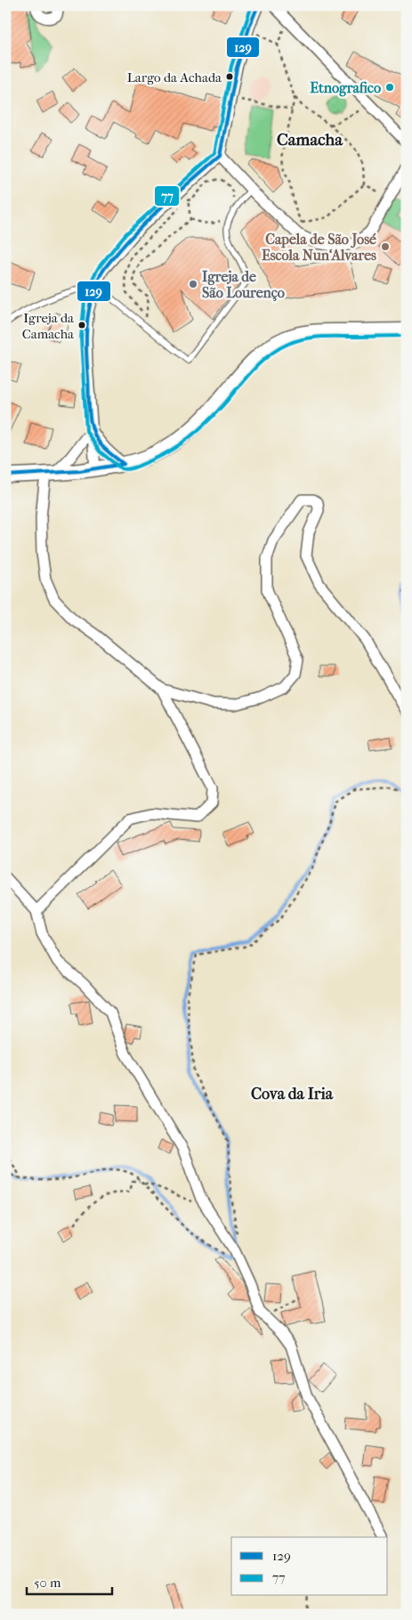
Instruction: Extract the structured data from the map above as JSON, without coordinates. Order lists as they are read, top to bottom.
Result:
{
  "districts": ["Camacha", "Cova da Iria"],
  "places": [
    "Largo da Achada",
    "Etnografico",
    "Capela de São José Escola Nun‘Alvares",
    "Igreja de São Lourenço",
    "Igreja da Camacha"
  ],
  "lines": ["transit line 129", "transit line 77"],
  "legend": ["129", "77"],
  "scale_bar": "50 m"
}
